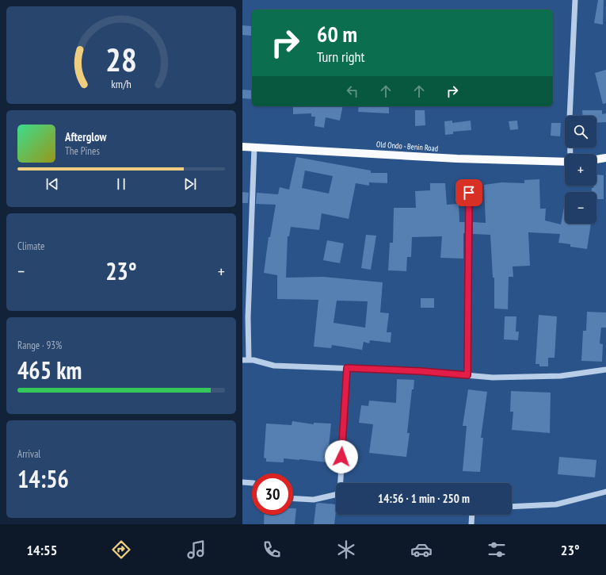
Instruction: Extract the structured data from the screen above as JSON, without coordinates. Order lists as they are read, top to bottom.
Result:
{
  "streets": {
    "main road": ["Old Ondo - Benin Road"]
  },
  "page": {
    "turn": ["60 m", "Turn right"],
    "map_buttons": ["+", "−"],
    "song": ["Afterglow", "The Pines"],
    "tile": [
      "Climate",
      ["Range · 93%", "465 km"],
      ["Arrival", "14:56"]
    ],
    "heat": ["−", "23°", "+"],
    "limit": "30",
    "trip": "14:56 · 1 min · 250 m",
    "tabs": ["14:55", "23°"],
    "gauge": ["28", "km/h"]
  }
}
